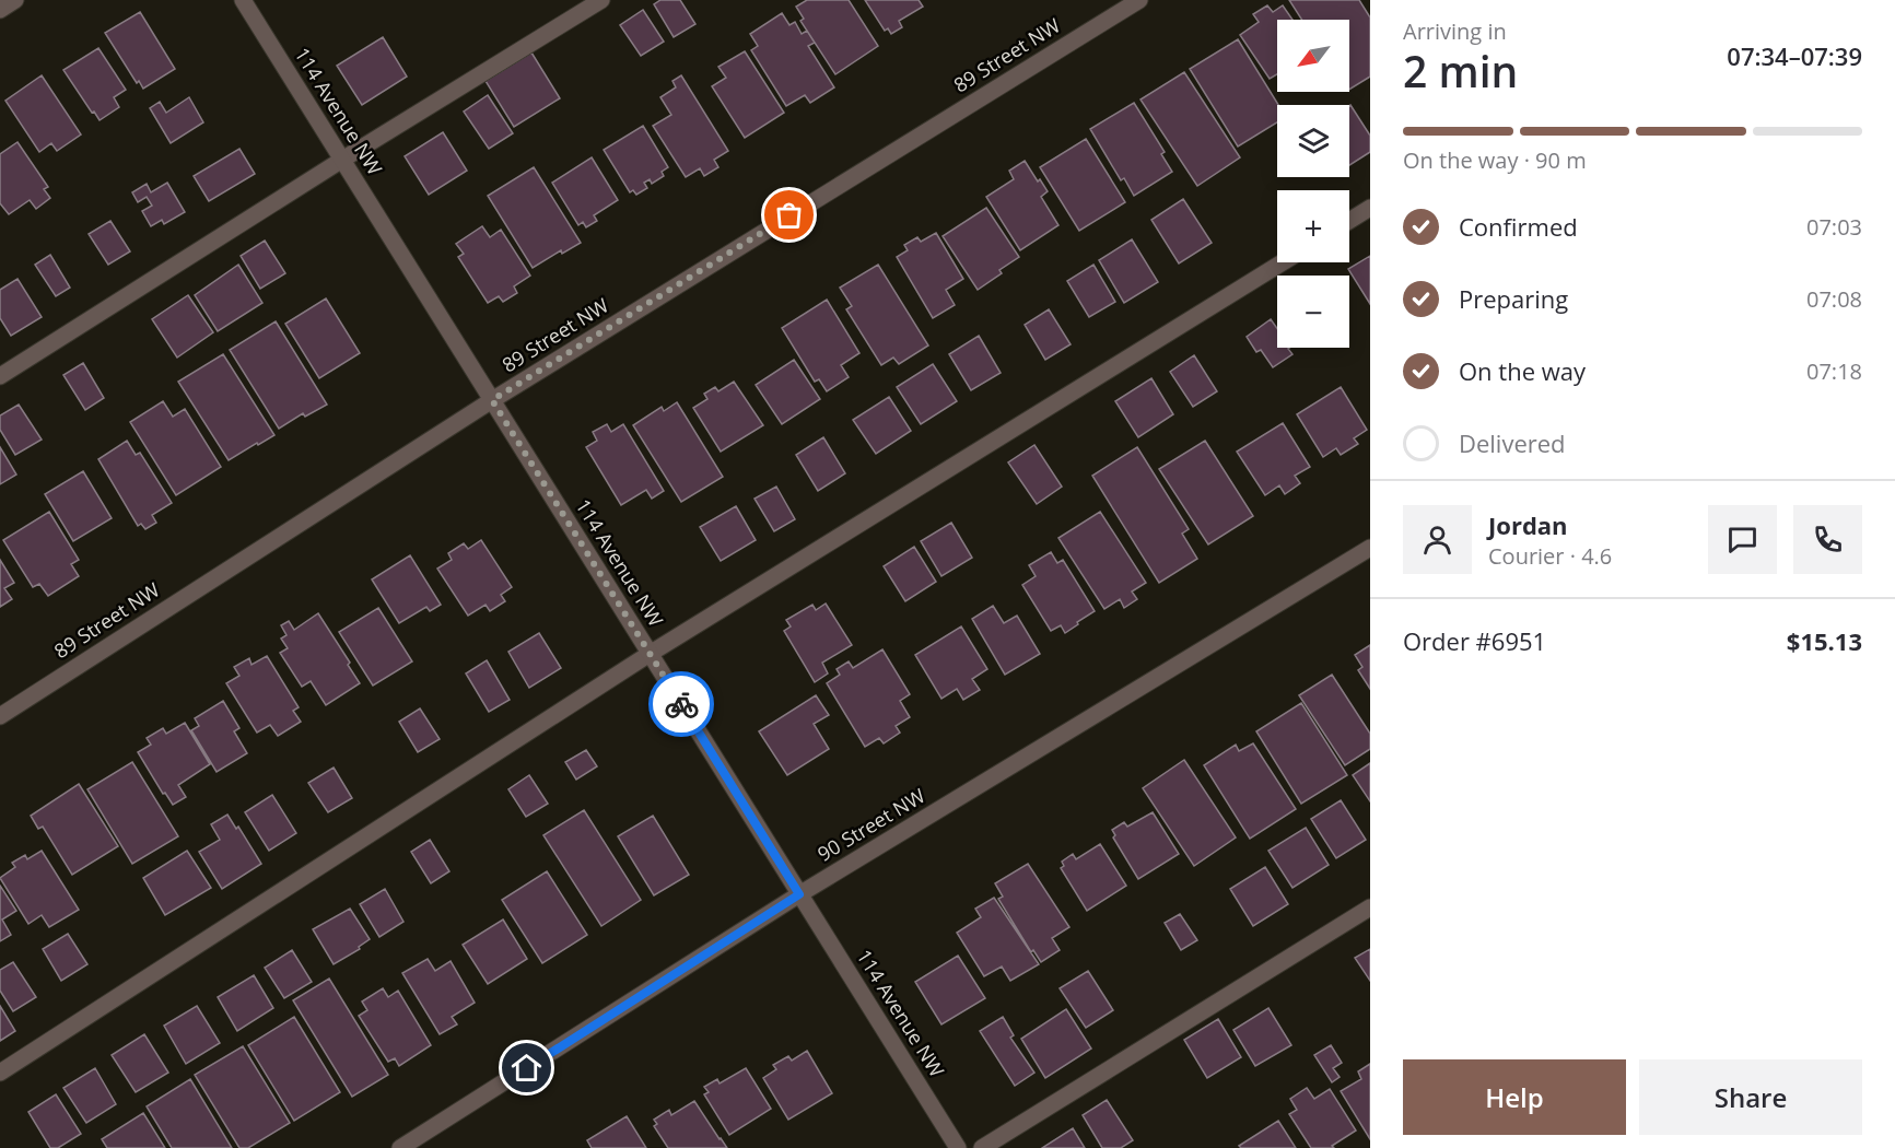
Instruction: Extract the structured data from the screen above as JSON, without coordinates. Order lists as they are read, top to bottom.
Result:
{
  "streets": {
    "street": ["89 Street NW", "114 Avenue NW", "90 Street NW"]
  },
  "crossings": [
    ["89 Street NW", "114 Avenue NW"],
    ["114 Avenue NW", "90 Street NW"]
  ],
  "north": "bottom left",
  "page": {
    "heading": ["2 min", "Arriving in", "07:34–07:39"],
    "panel": [
      "Jordan",
      "Courier · 4.6",
      "Order #6951",
      "$15.13"
    ],
    "map_buttons": ["+", "−"],
    "bar": "On the way · 90 m",
    "list": [
      ["Confirmed", "07:03"],
      ["Preparing", "07:08"],
      ["On the way", "07:18"],
      "Delivered"
    ],
    "buttons": ["Help", "Share"]
  }
}
